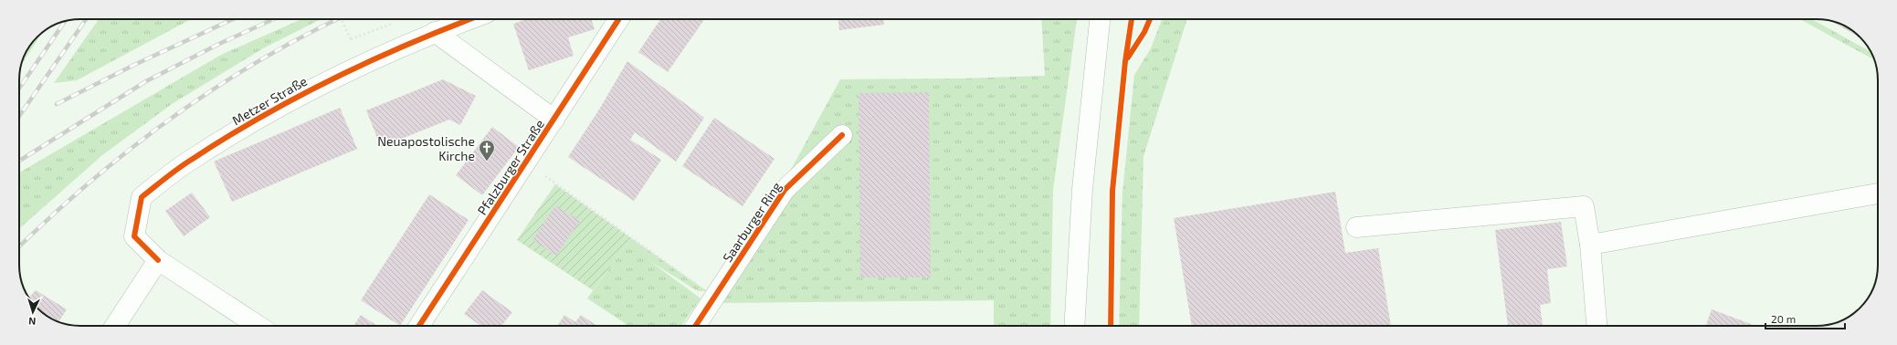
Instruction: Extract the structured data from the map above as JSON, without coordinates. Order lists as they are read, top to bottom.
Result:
{
  "streets": {
    "street": ["Metzer Straße", "Pfalzburger Straße", "Saarburger Ring"]
  },
  "places": {
    "church": ["Neuapostolische Kirche"]
  },
  "scale_bar": "20 m",
  "north": "bottom"
}
